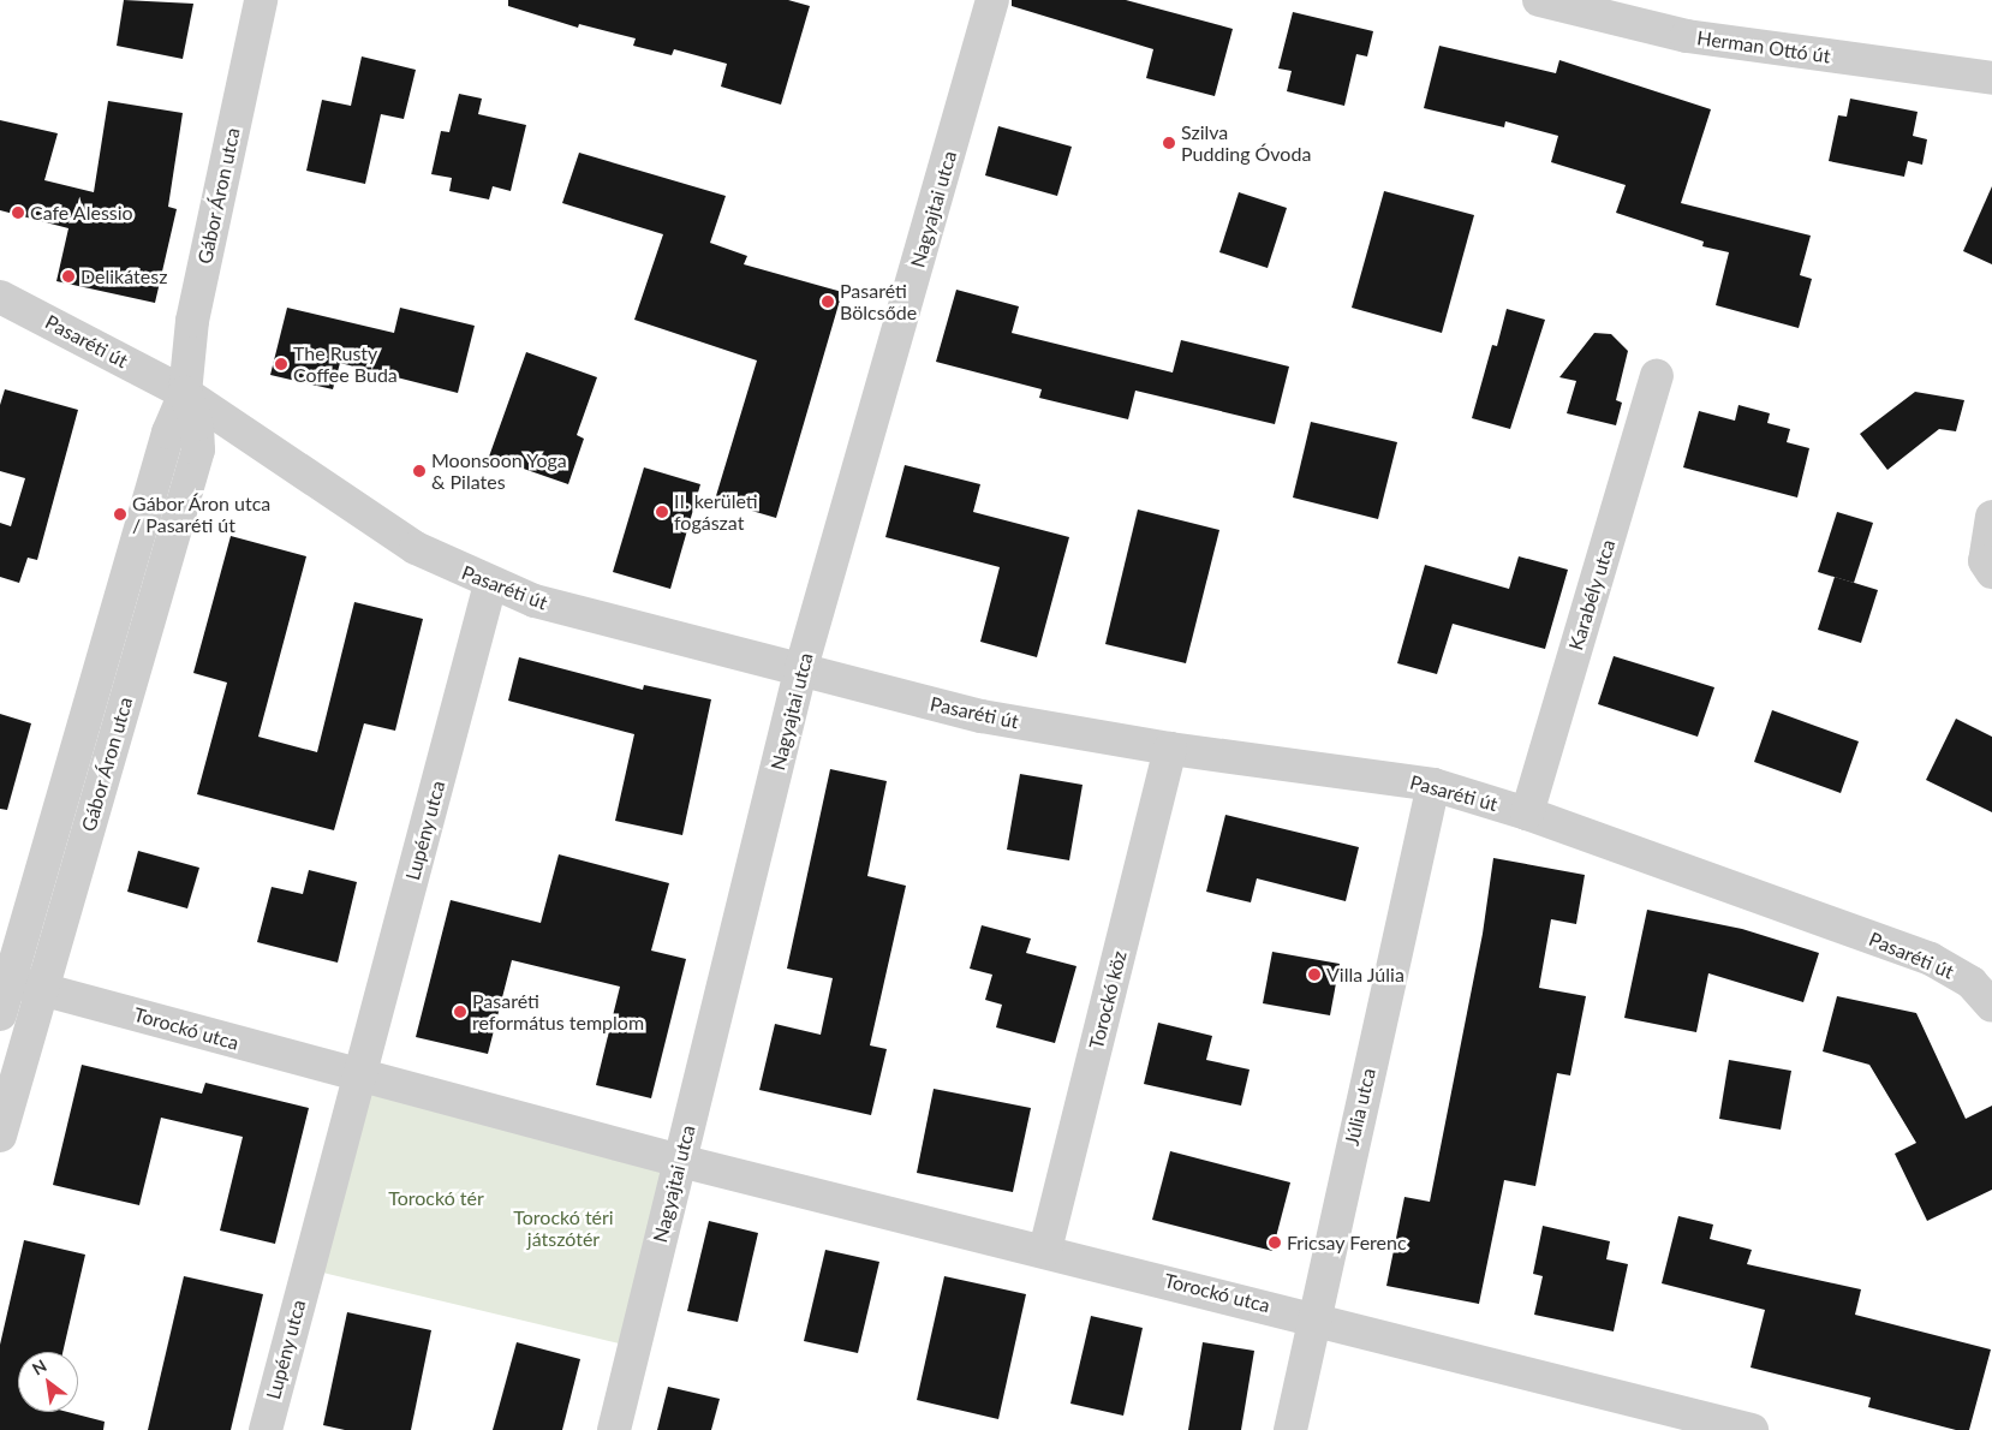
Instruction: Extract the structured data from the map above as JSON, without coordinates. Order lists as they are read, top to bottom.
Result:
{
  "streets": {
    "street": [
      "Herman Ottó út",
      "Gábor Áron utca",
      "Nagyajtai utca",
      "Pasaréti út",
      "Karabély utca",
      "Lupény utca",
      "Torockó köz",
      "Torockó utca",
      "Júlia utca"
    ]
  },
  "crossings": [
    ["Gábor Áron utca", "Pasaréti út"],
    ["Gábor Áron utca", "Torockó utca"],
    ["Nagyajtai utca", "Pasaréti út"],
    ["Nagyajtai utca", "Torockó utca"],
    ["Pasaréti út", "Karabély utca"],
    ["Pasaréti út", "Lupény utca"],
    ["Pasaréti út", "Torockó köz"],
    ["Pasaréti út", "Júlia utca"],
    ["Lupény utca", "Torockó utca"],
    ["Torockó köz", "Torockó utca"],
    ["Torockó utca", "Júlia utca"]
  ],
  "parks": ["Torockó tér", "Torockó téri játszótér"],
  "places": [
    "Szilva Pudding Óvoda",
    "Cafe Alessio",
    "Delikátesz",
    "Pasaréti Bölcsőde",
    "The Rusty Coffee Buda",
    "Moonsoon Yoga & Pilates",
    "II. kerületi fogászat",
    "Gábor Áron utca / Pasaréti út",
    "Villa Júlia",
    "Pasaréti református templom",
    "Fricsay Ferenc"
  ],
  "north": "top left"
}
